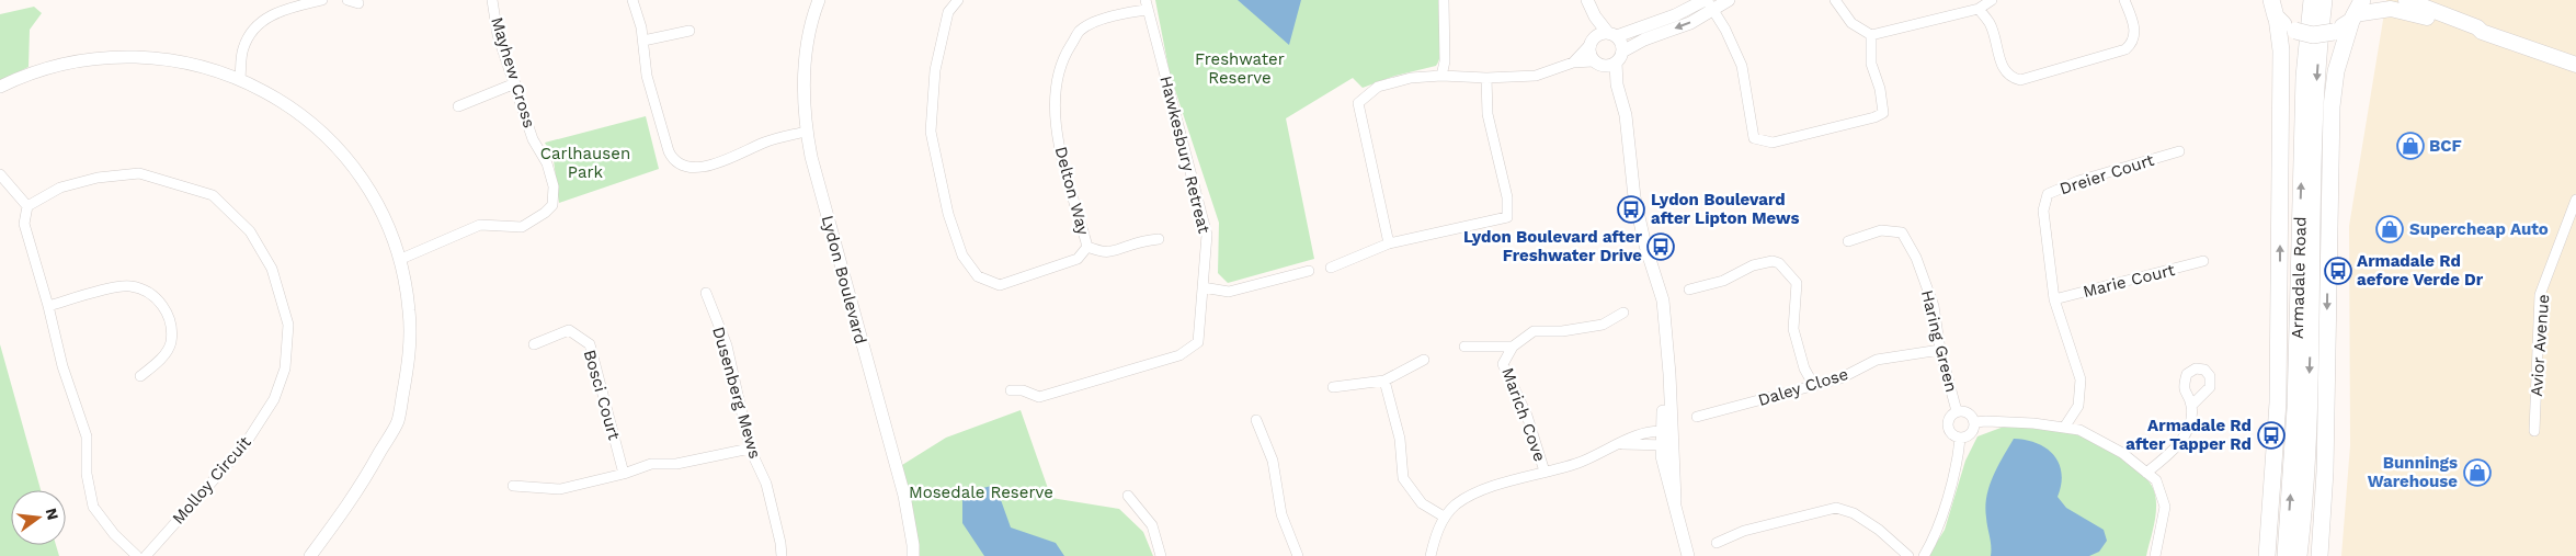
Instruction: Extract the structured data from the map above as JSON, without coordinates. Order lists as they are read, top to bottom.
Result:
{
  "streets": {
    "main road": ["Armadale Road"],
    "street": [
      "Mayhew Cross",
      "Hawkesbury Retreat",
      "Dreier Court",
      "Delton Way",
      "Lydon Boulevard",
      "Marie Court",
      "Haring Green",
      "Avior Avenue",
      "Daley Close",
      "Dusenberg Mews",
      "Bosci Court",
      "Marich Cove",
      "Molloy Circuit"
    ]
  },
  "crossings": [
    ["Hawkesbury Retreat", "Delton Way"],
    ["Dreier Court", "Marie Court"],
    ["Haring Green", "Daley Close"]
  ],
  "parks": ["Freshwater Reserve", "Carlhausen Park", "Mosedale Reserve"],
  "places": {
    "shop": ["BCF", "Supercheap Auto", "Bunnings Warehouse"],
    "bus stop": [
      "Lydon Boulevard after Lipton Mews",
      "Lydon Boulevard after Freshwater Drive",
      "Armadale Rd aefore Verde Dr",
      "Armadale Rd after Tapper Rd"
    ]
  },
  "north": "right"
}
